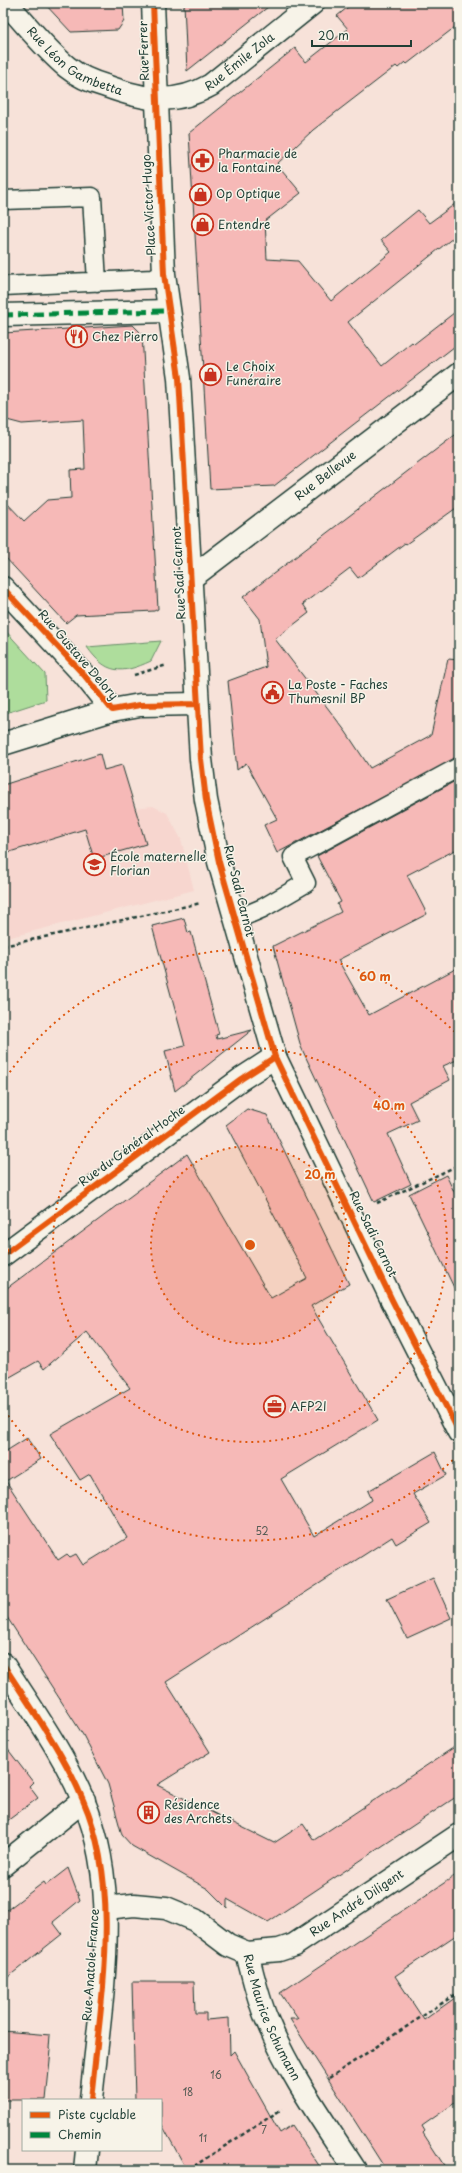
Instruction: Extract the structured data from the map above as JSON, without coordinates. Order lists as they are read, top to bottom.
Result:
{
  "streets": {
    "street": [
      "Rue Ferrer",
      "Rue Léon Gambetta",
      "Rue Émile Zola",
      "Place Victor Hugo",
      "Rue Bellevue",
      "Rue Sadi Carnot",
      "Rue Gustave Delory",
      "Rue du Général Hoche",
      "Rue André Diligent",
      "Rue Anatole France",
      "Rue Maurice Schumann"
    ]
  },
  "crossings": [
    ["Rue Ferrer", "Rue Léon Gambetta"],
    ["Rue Ferrer", "Rue Émile Zola"],
    ["Rue Ferrer", "Place Victor Hugo"],
    ["Rue Léon Gambetta", "Rue Émile Zola"],
    ["Rue Léon Gambetta", "Place Victor Hugo"],
    ["Rue Émile Zola", "Place Victor Hugo"],
    ["Place Victor Hugo", "Rue Sadi Carnot"],
    ["Rue Bellevue", "Rue Sadi Carnot"],
    ["Rue Sadi Carnot", "Rue Gustave Delory"],
    ["Rue Sadi Carnot", "Rue du Général Hoche"],
    ["Rue André Diligent", "Rue Maurice Schumann"],
    ["Rue Anatole France", "Rue Maurice Schumann"]
  ],
  "places": {
    "pharmacy": ["Pharmacie de la Fontaine"],
    "shop": ["Op Optique", "Entendre", "Le Choix Funéraire"],
    "restaurant": ["Chez Pierro"],
    "public building": ["La Poste - Faches Thumesnil BP"],
    "school or university": ["École maternelle Florian"],
    "office": ["AFP2I"],
    "building": ["Résidence des Archets"]
  },
  "house_numbers": [
    "52",
    "16",
    "18",
    "7",
    "11"
  ],
  "legend": ["Piste cyclable", "Chemin"],
  "scale_bar": "20 m",
  "rings": ["60 m", "40 m", "20 m"]
}
